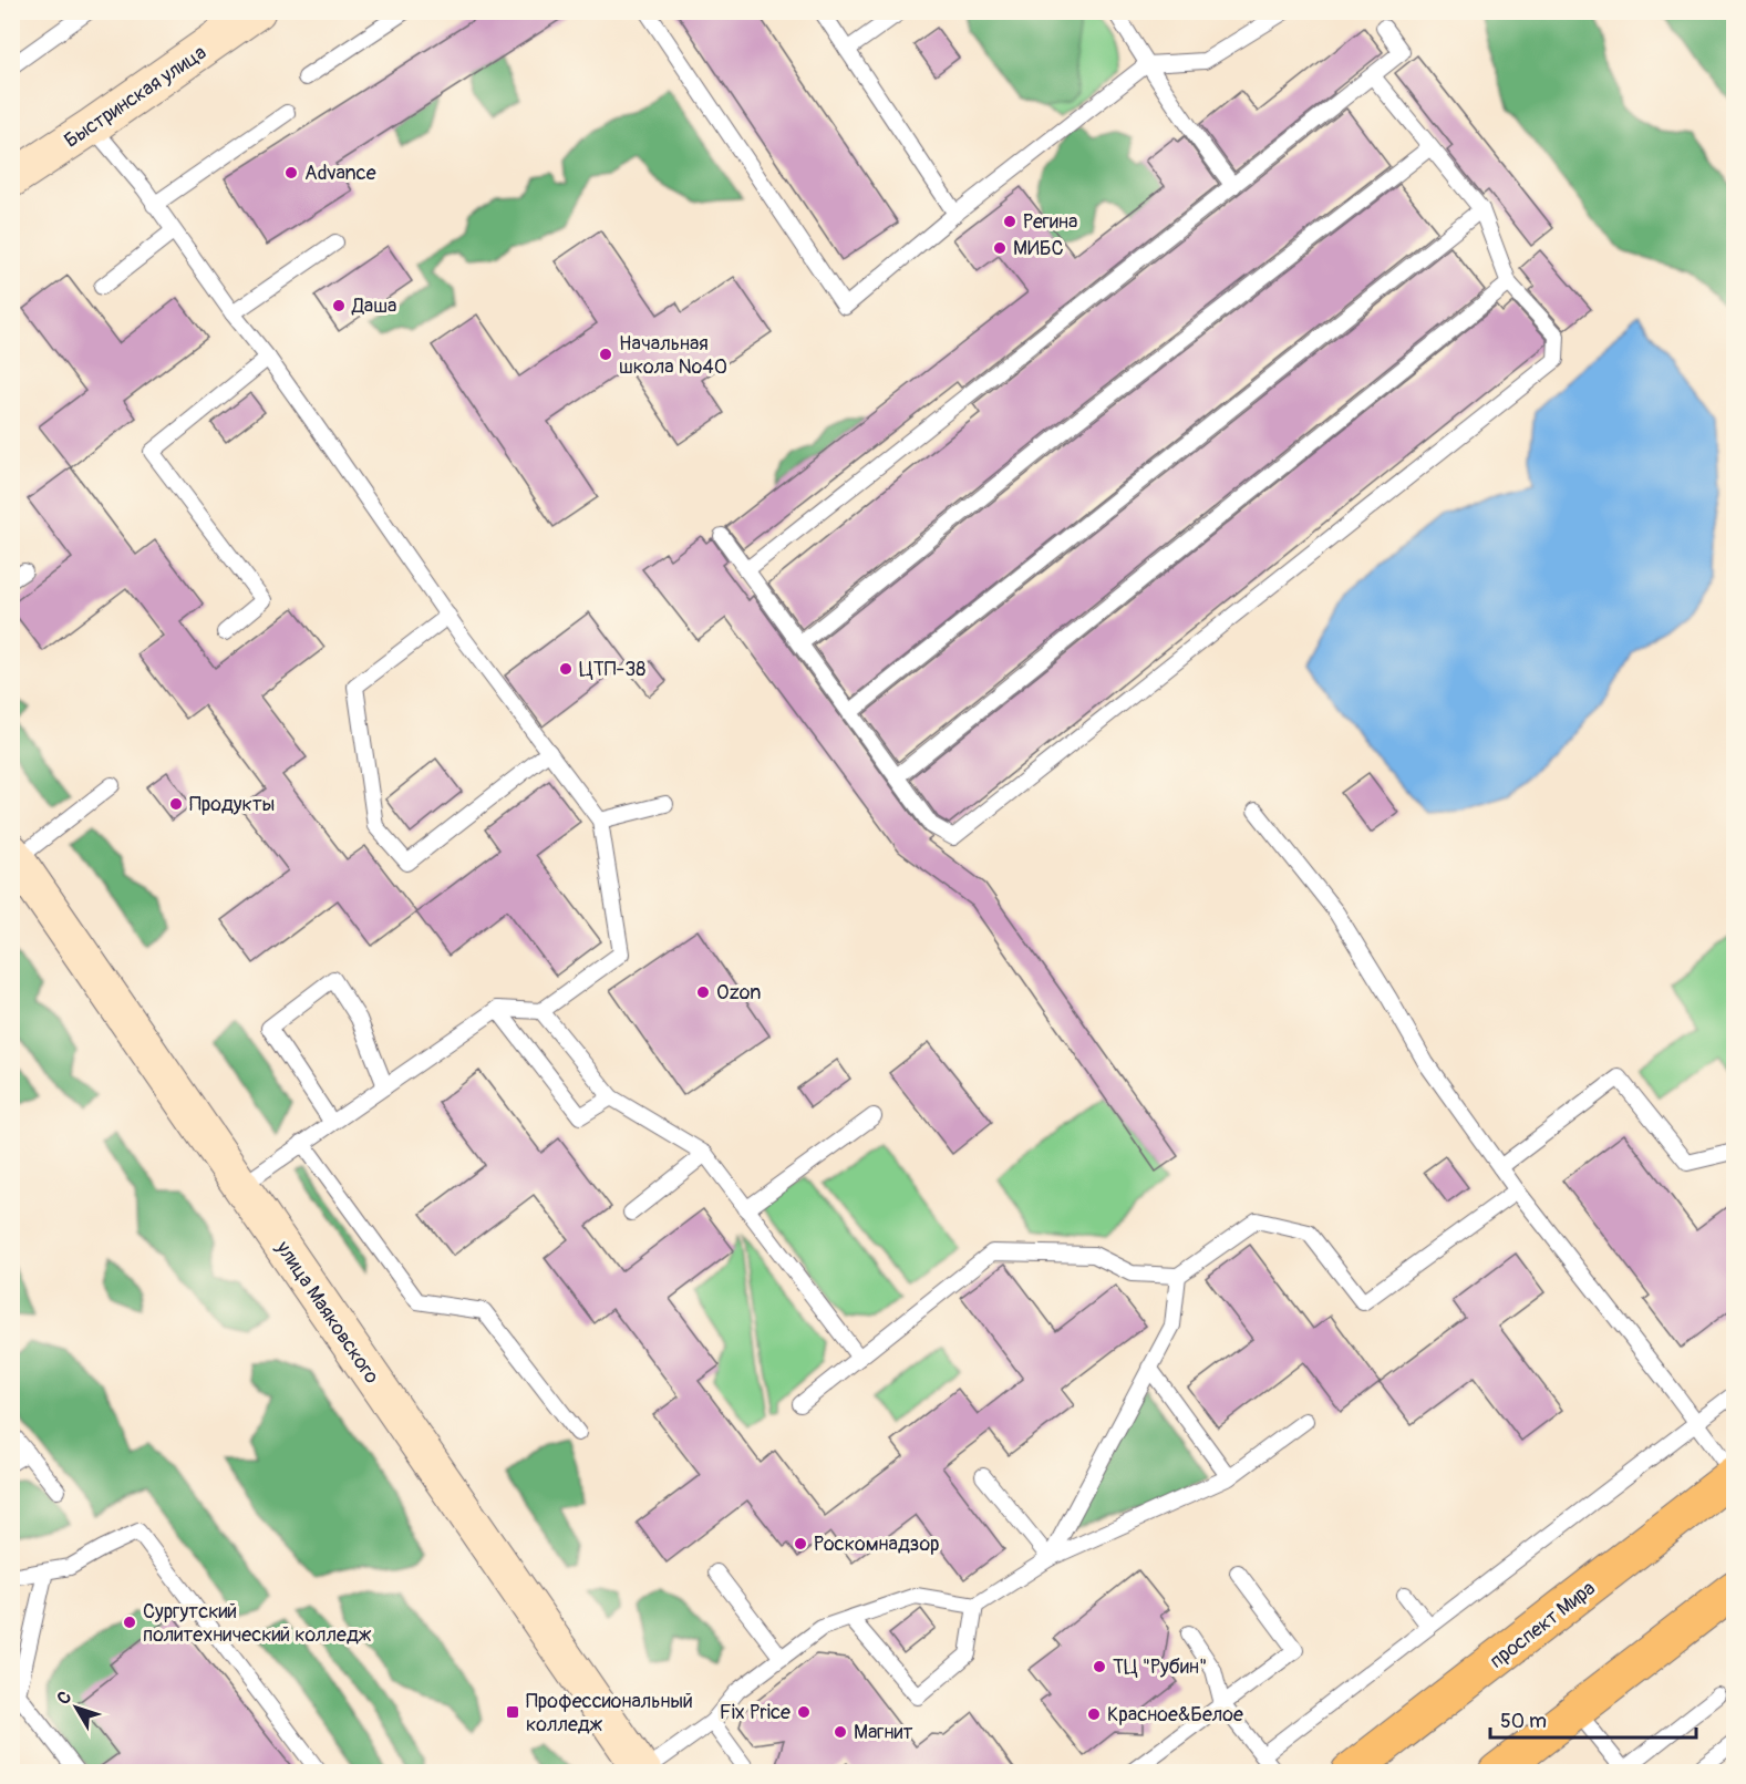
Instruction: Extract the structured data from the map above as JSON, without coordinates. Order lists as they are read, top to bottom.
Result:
{
  "streets": {
    "main road": ["Быстринская улица", "улица Маяковского", "проспект Мира"]
  },
  "places": {
    "other": [
      "Advance",
      "Регина",
      "МИБС",
      "Даша",
      "Начальная школа №40",
      "ЦТП-38",
      "Продукты",
      "Ozon",
      "Роскомнадзор",
      "Сургутский политехнический колледж",
      "ТЦ \"Рубин\"",
      "Fix Price",
      "Красное&Белое",
      "Магнит"
    ],
    "transit": ["Профессиональный колледж"]
  },
  "scale_bar": "50 m",
  "north": "top left"
}
